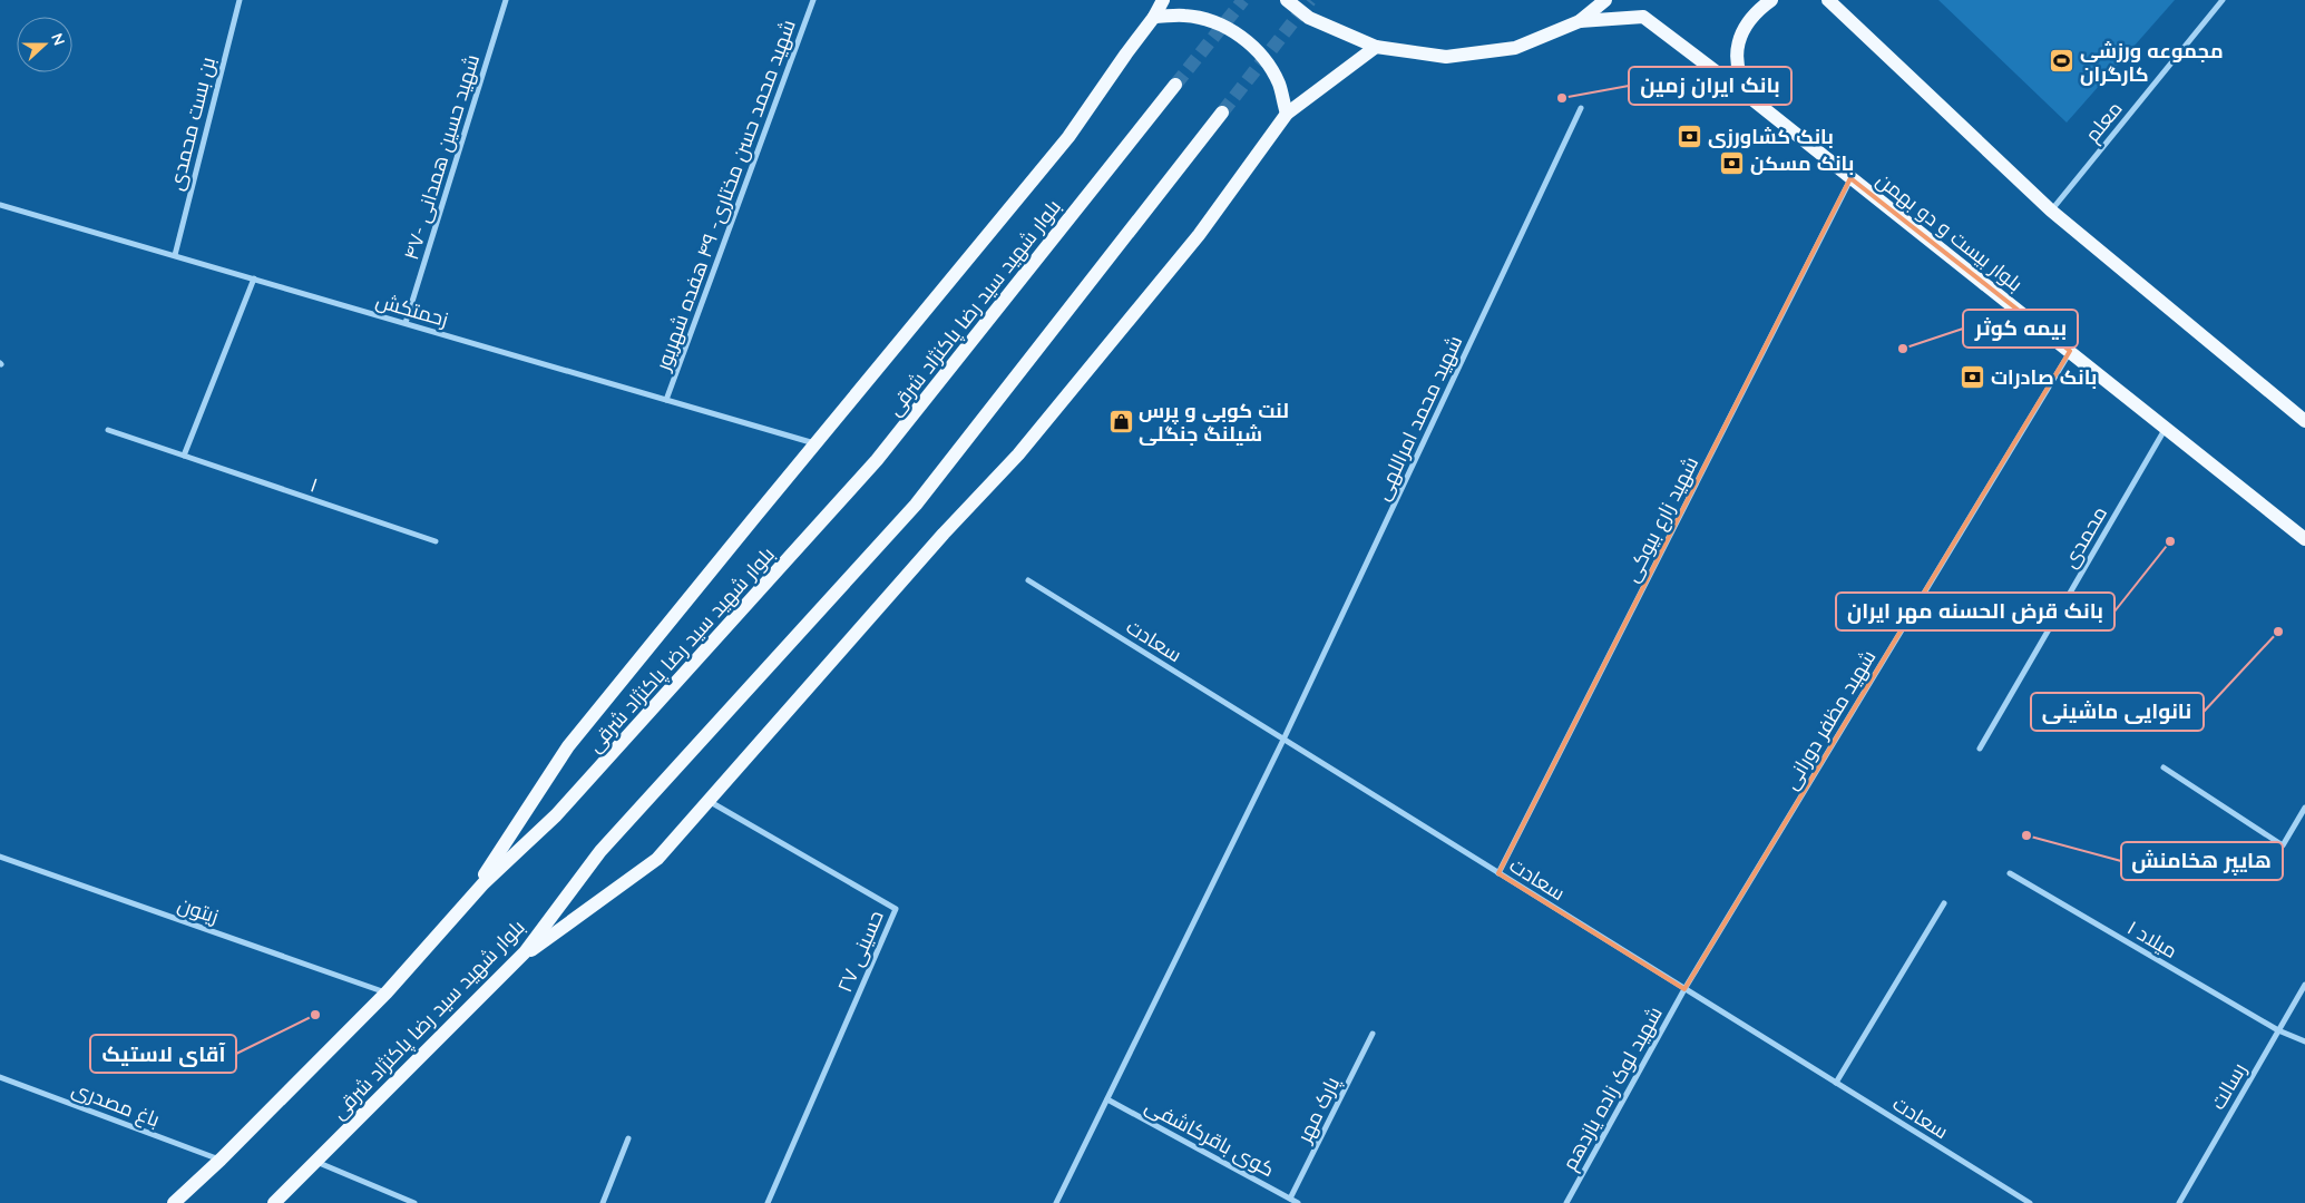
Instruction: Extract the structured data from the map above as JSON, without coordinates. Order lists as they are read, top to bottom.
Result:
{
  "streets": {
    "main road": ["بلوار بیست و دو بهمن", "بلوار شهید سید رضا پاکنژاد شرقی"],
    "street": [
      "معلم",
      "بن بست محمدی",
      "شهید حسین همدانی -۴۷",
      "شهید محمد حسن مختاری- ۴۹ هفده شهریور",
      "زحمتکش",
      "شهید محمد امراللهی",
      "۱",
      "شهید زارع بیوکی",
      "محمدی",
      "سعادت",
      "شهید مظفر دورانی",
      "زیتون",
      "میلاد ۱",
      "حسینی ۲۷",
      "رسالت",
      "شهید لوک زاده یازدهم",
      "باغ مصدری",
      "پارک مهر",
      "کوی باقرکاشفی"
    ]
  },
  "crossings": [
    ["بن بست محمدی", "زحمتکش"],
    ["شهید حسین همدانی -۴۷", "زحمتکش"],
    ["شهید محمد حسن مختاری- ۴۹ هفده شهریور", "زحمتکش"],
    ["بلوار بیست و دو بهمن", "شهید زارع بیوکی"],
    ["بلوار بیست و دو بهمن", "محمدی"],
    ["بلوار بیست و دو بهمن", "شهید مظفر دورانی"],
    ["بلوار شهید سید رضا پاکنژاد شرقی", "زیتون"],
    ["بلوار شهید سید رضا پاکنژاد شرقی", "باغ مصدری"],
    ["شهید محمد امراللهی", "سعادت"],
    ["شهید محمد امراللهی", "کوی باقرکاشفی"],
    ["شهید زارع بیوکی", "سعادت"],
    ["سعادت", "شهید مظفر دورانی"],
    ["سعادت", "شهید لوک زاده یازدهم"],
    ["شهید مظفر دورانی", "شهید لوک زاده یازدهم"],
    ["میلاد ۱", "رسالت"],
    ["پارک مهر", "کوی باقرکاشفی"]
  ],
  "places": {
    "sports": ["مجموعه ورزشی کارگران"],
    "other": [
      "بانک ایران زمین",
      "بیمه کوثر",
      "بانک قرض الحسنه مهر ایران",
      "نانوایی ماشینی",
      "هایپر هخامنش",
      "آقای لاستیک"
    ],
    "bank": ["بانک کشاورزی", "بانک مسکن", "بانک صادرات"],
    "shop": ["لنت کوبی و پرس شیلنگ‌ جنگلی"]
  },
  "north": "right"
}
